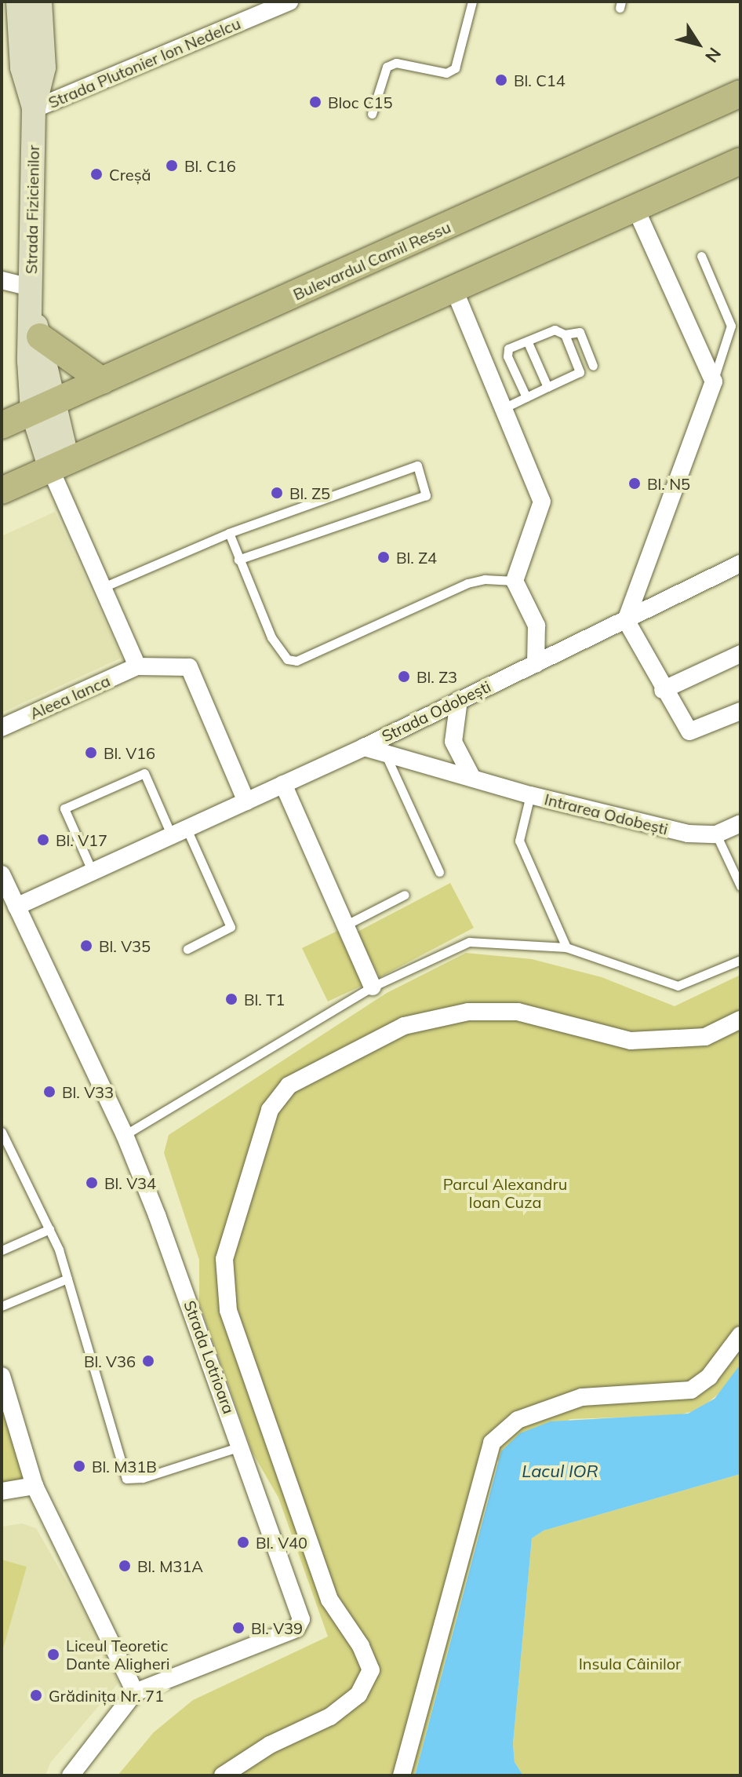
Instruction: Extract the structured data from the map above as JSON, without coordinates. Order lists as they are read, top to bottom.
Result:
{
  "streets": {
    "main road": ["Bulevardul Camil Ressu"],
    "street": [
      "Strada Plutonier Ion Nedelcu",
      "Strada Fizicienilor",
      "Aleea Ianca",
      "Strada Odobești",
      "Intrarea Odobești",
      "Strada Lotrioara"
    ]
  },
  "crossings": [
    ["Strada Plutonier Ion Nedelcu", "Strada Fizicienilor"],
    ["Strada Fizicienilor", "Bulevardul Camil Ressu"],
    ["Strada Odobești", "Intrarea Odobești"],
    ["Strada Odobești", "Strada Lotrioara"]
  ],
  "water": ["Lacul IOR"],
  "parks": ["Parcul Alexandru Ioan Cuza", "Insula Câinilor"],
  "places": [
    "Bl. C14",
    "Bloc C15",
    "Bl. C16",
    "Creșă",
    "Bl. N5",
    "Bl. Z5",
    "Bl. Z4",
    "Bl. Z3",
    "Bl. V16",
    "Bl. V17",
    "Bl. V35",
    "Bl. T1",
    "Bl. V33",
    "Bl. V34",
    "Bl. V36",
    "Bl. M31B",
    "Bl. V40",
    "Bl. M31A",
    "Bl. V39",
    "Liceul Teoretic Dante Aligheri",
    "Grădinița Nr. 71"
  ],
  "north": "bottom right"
}
